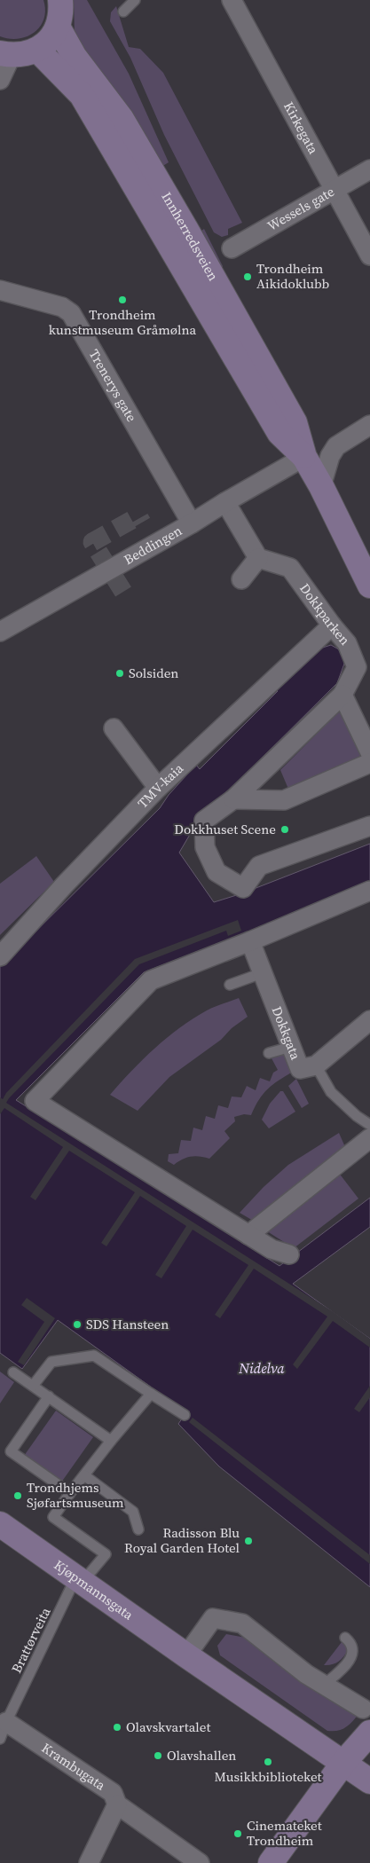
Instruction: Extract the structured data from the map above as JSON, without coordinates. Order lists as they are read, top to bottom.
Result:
{
  "streets": {
    "main road": ["Innherredsveien", "Kjøpmannsgata"],
    "street": [
      "Kirkegata",
      "Wessels gate",
      "Trenerys gate",
      "Beddingen",
      "Dokkparken",
      "TMV-kaia",
      "Dokkgata",
      "Krambugata"
    ],
    "lane": ["Brattørveita"]
  },
  "crossings": [
    ["Kirkegata", "Wessels gate"],
    ["Innherredsveien", "Beddingen"],
    ["Trenerys gate", "Beddingen"],
    ["Dokkparken", "TMV-kaia"],
    ["Kjøpmannsgata", "Brattørveita"],
    ["Brattørveita", "Krambugata"]
  ],
  "water": ["Nidelva"],
  "places": [
    "Trondheim Aikidoklubb",
    "Trondheim kunstmuseum Gråmølna",
    "Solsiden",
    "Dokkhuset Scene",
    "SDS Hansteen",
    "Trondhjems Sjøfartsmuseum",
    "Radisson Blu Royal Garden Hotel",
    "Olavskvartalet",
    "Olavshallen",
    "Musikkbiblioteket",
    "Cinemateket Trondheim"
  ]
}
